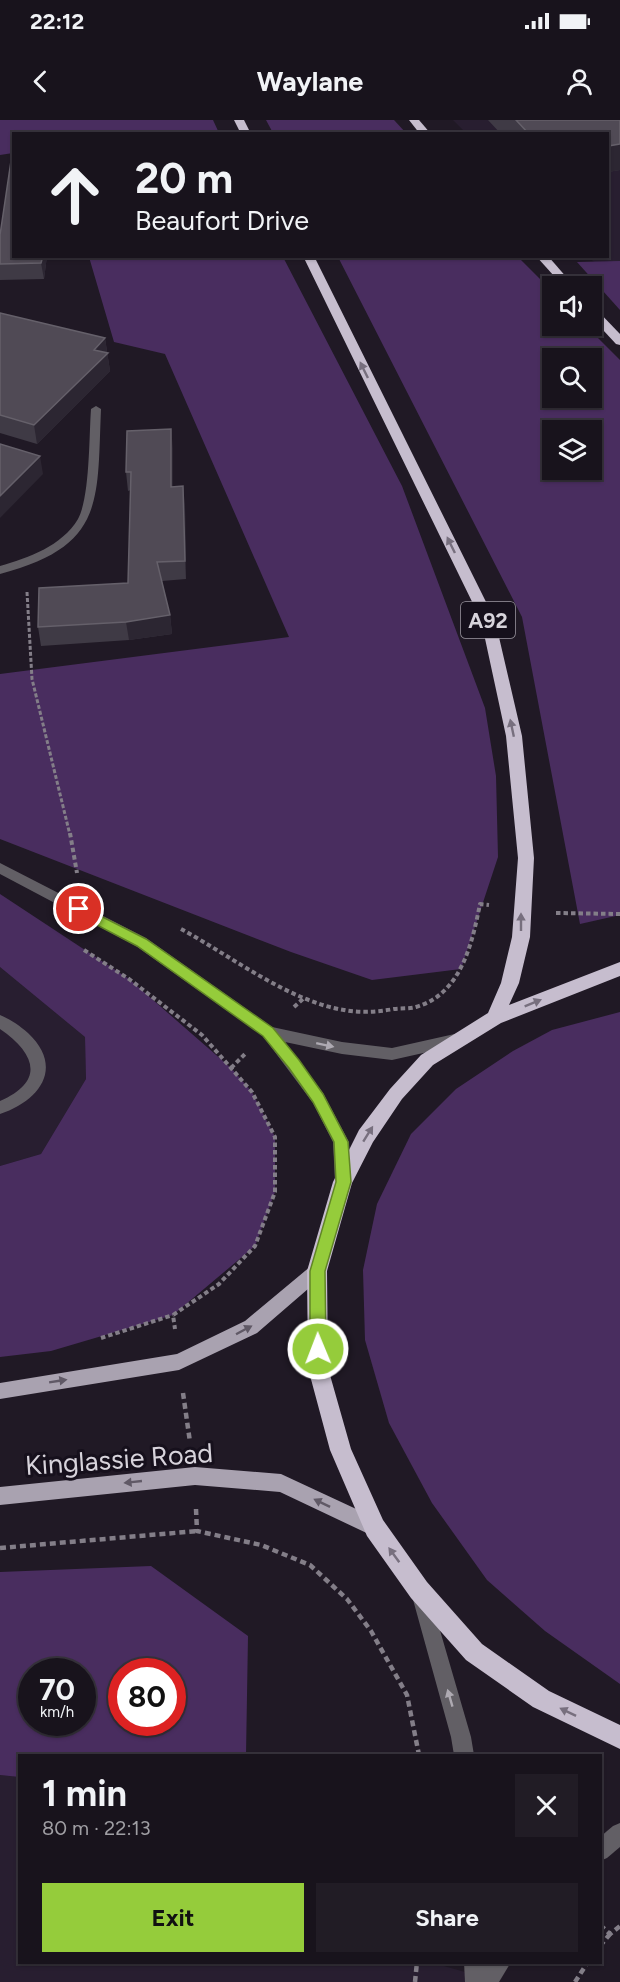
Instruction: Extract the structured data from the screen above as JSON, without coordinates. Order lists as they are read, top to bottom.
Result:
{
  "streets": {
    "highway": ["A92"],
    "main road": ["Kinglassie Road"]
  },
  "page": {
    "status": "22:12",
    "header": "Waylane",
    "turn": ["20 m", "Beaufort Drive"],
    "speed": "70 km/h",
    "limit": "80",
    "heading": ["1 min", "80 m · 22:13"],
    "buttons": ["Exit", "Share"]
  }
}
